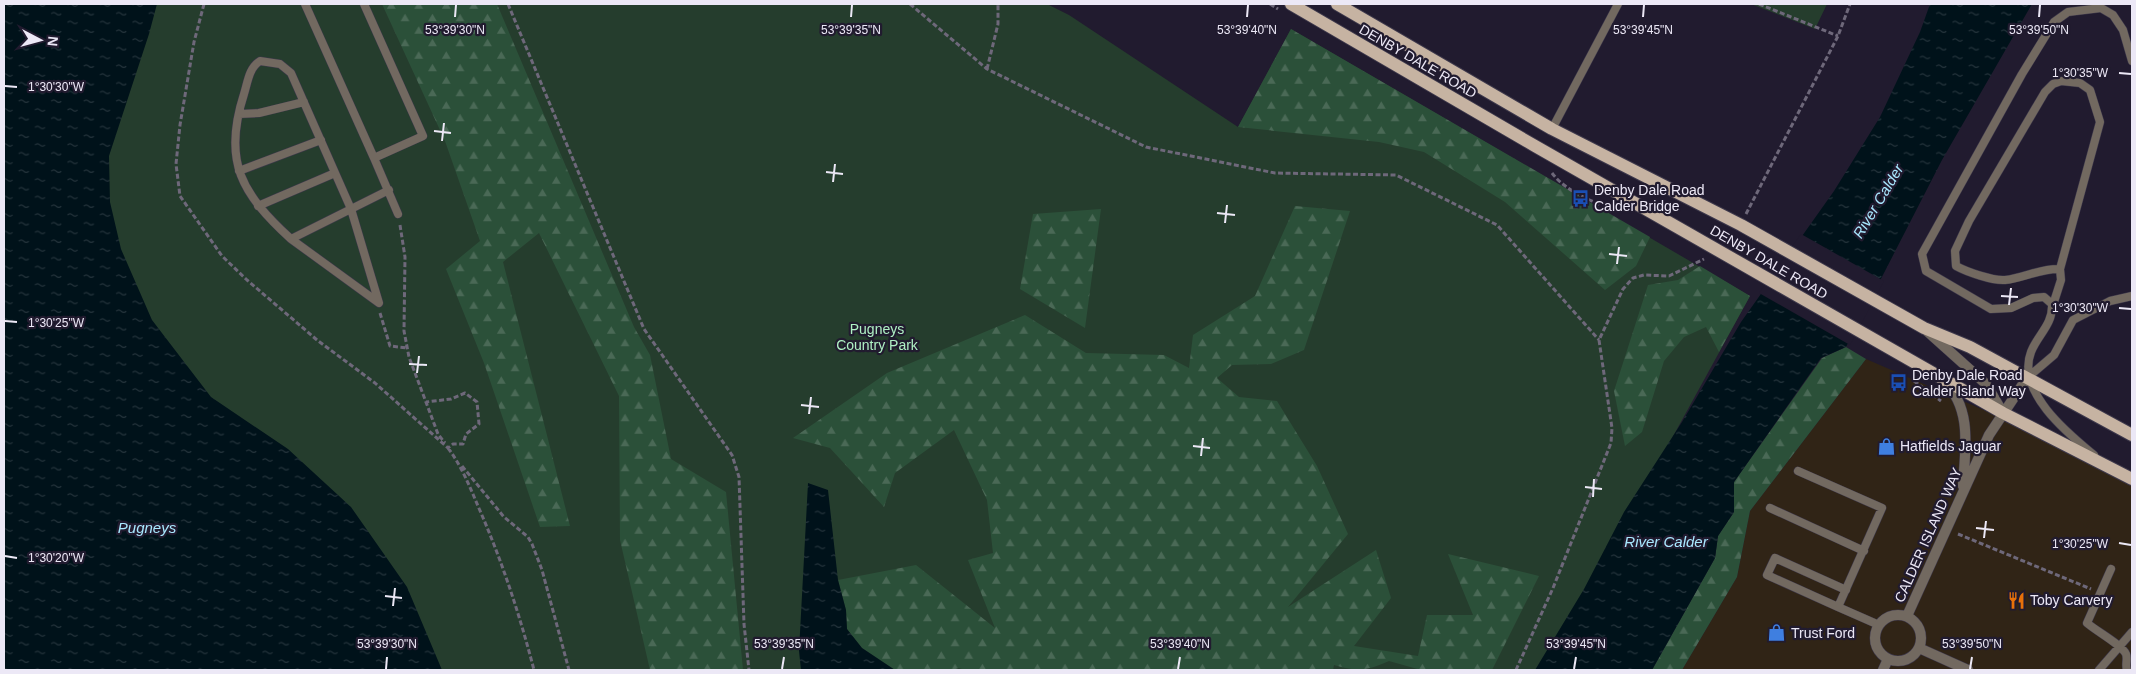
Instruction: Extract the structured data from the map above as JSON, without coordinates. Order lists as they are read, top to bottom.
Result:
{
  "streets": {
    "main road": ["DENBY DALE ROAD"],
    "street": ["CALDER ISLAND WAY"]
  },
  "crossings": [
    ["DENBY DALE ROAD", "CALDER ISLAND WAY"]
  ],
  "water": ["River Calder", "Pugneys"],
  "parks": ["Pugneys Country Park"],
  "places": {
    "bus stop": ["Denby Dale Road Calder Bridge", "Denby Dale Road Calder Island Way"],
    "shop": ["Hatfields Jaguar", "Trust Ford"],
    "restaurant": ["Toby Carvery"]
  },
  "north": "right",
  "coordinates": [
    "53°39'30\"N",
    "53°39'35\"N",
    "53°39'40\"N",
    "53°39'45\"N",
    "53°39'50\"N",
    "1°30'35\"W",
    "1°30'30\"W",
    "1°30'25\"W",
    "1°30'20\"W"
  ]
}
